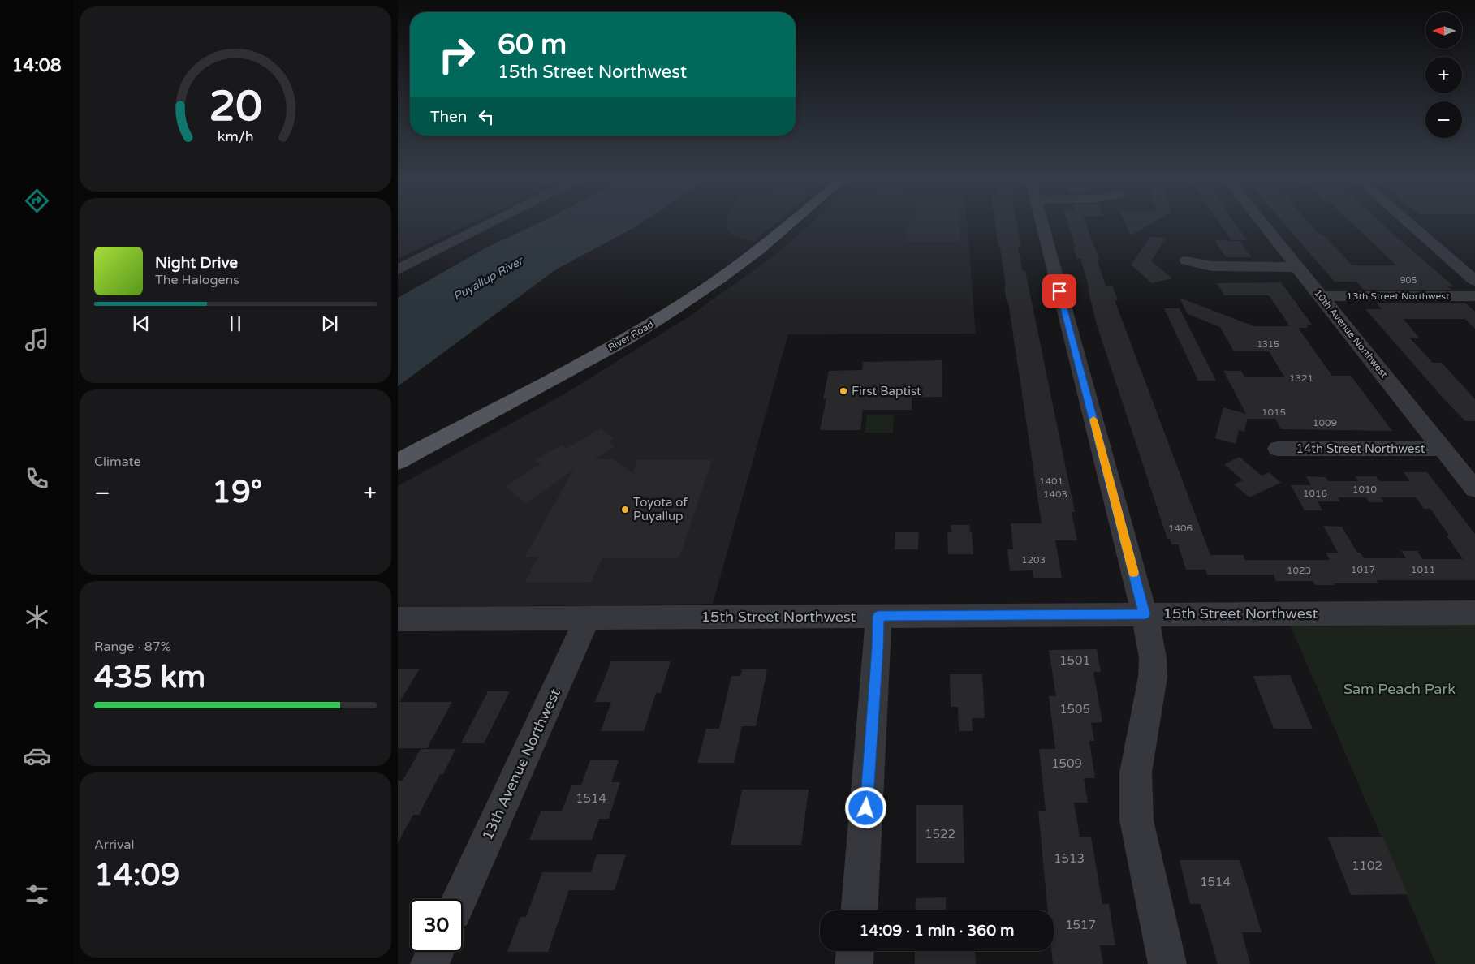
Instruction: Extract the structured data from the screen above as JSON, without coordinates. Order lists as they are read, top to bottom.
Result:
{
  "streets": {
    "main road": ["River Road"],
    "street": [
      "13th Street Northwest",
      "10th Avenue Northwest",
      "14th Street Northwest",
      "15th Street Northwest",
      "13th Avenue Northwest"
    ]
  },
  "crossings": [
    ["13th Street Northwest", "10th Avenue Northwest"],
    ["10th Avenue Northwest", "14th Street Northwest"],
    ["15th Street Northwest", "13th Avenue Northwest"]
  ],
  "water": ["Puyallup River"],
  "parks": ["Sam Peach Park"],
  "places": ["First Baptist", "Toyota of Puyallup"],
  "house_numbers": [
    "905",
    "1315",
    "1321",
    "1015",
    "1009",
    "1401",
    "1010",
    "1016",
    "1403",
    "1406",
    "1203",
    "1017",
    "1011",
    "1023",
    "1501",
    "1505",
    "1509",
    "1514",
    "1522",
    "1513",
    "1102",
    "1514",
    "1517"
  ],
  "north": "left",
  "page": {
    "tabs": "14:08",
    "map_buttons": ["+", "−"],
    "turn": ["60 m", "15th Street Northwest"],
    "then": "Then",
    "song": ["Night Drive", "The Halogens"],
    "tile": [
      "Climate",
      ["Range · 87%", "435 km"],
      ["Arrival", "14:09"]
    ],
    "heat": ["−", "19°", "+"],
    "limit": "30",
    "trip": "14:09 · 1 min · 360 m",
    "gauge": ["20", "km/h"]
  }
}
